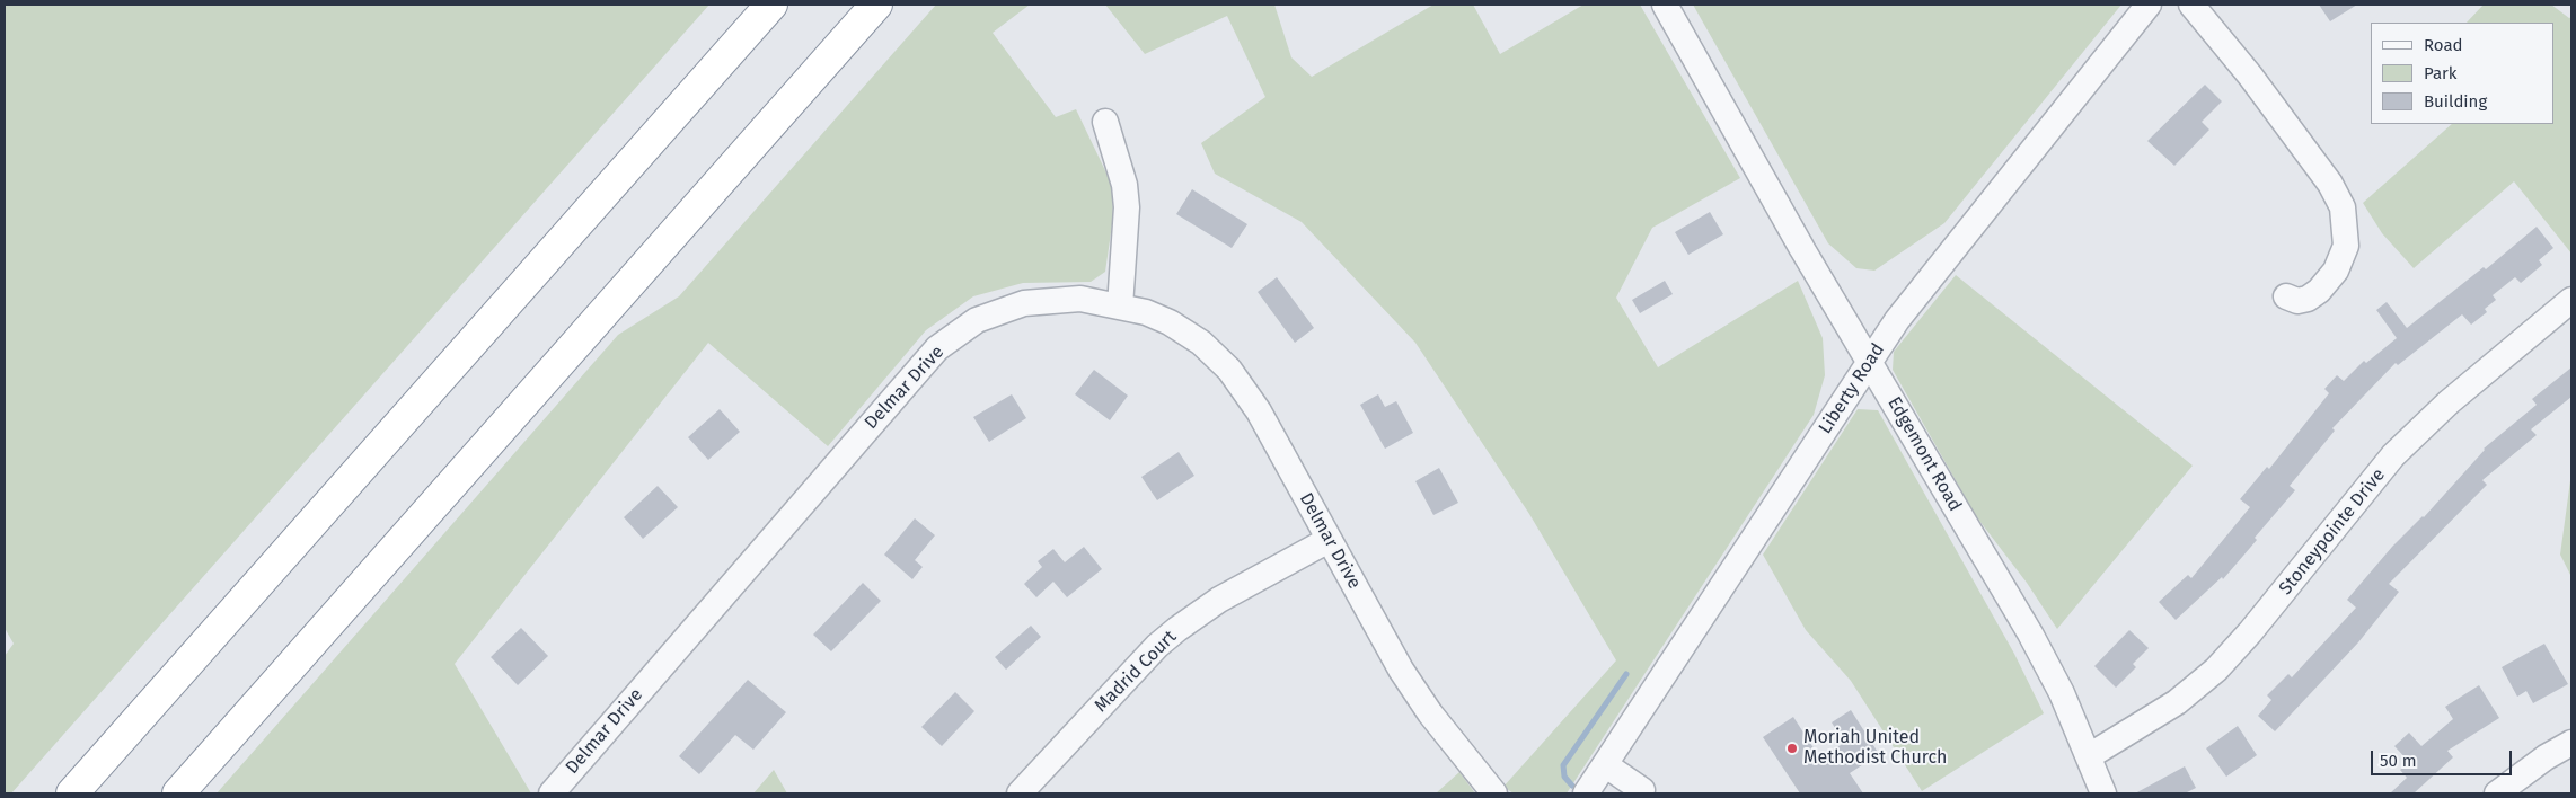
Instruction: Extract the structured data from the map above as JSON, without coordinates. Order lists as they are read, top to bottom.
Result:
{
  "streets": {
    "street": [
      "Delmar Drive",
      "Liberty Road",
      "Edgemont Road",
      "Stoneypointe Drive",
      "Madrid Court"
    ]
  },
  "crossings": [
    ["Delmar Drive", "Madrid Court"],
    ["Liberty Road", "Edgemont Road"],
    ["Edgemont Road", "Stoneypointe Drive"]
  ],
  "places": ["Moriah United Methodist Church"],
  "legend": ["Road", "Park", "Building"],
  "scale_bar": "50 m"
}
